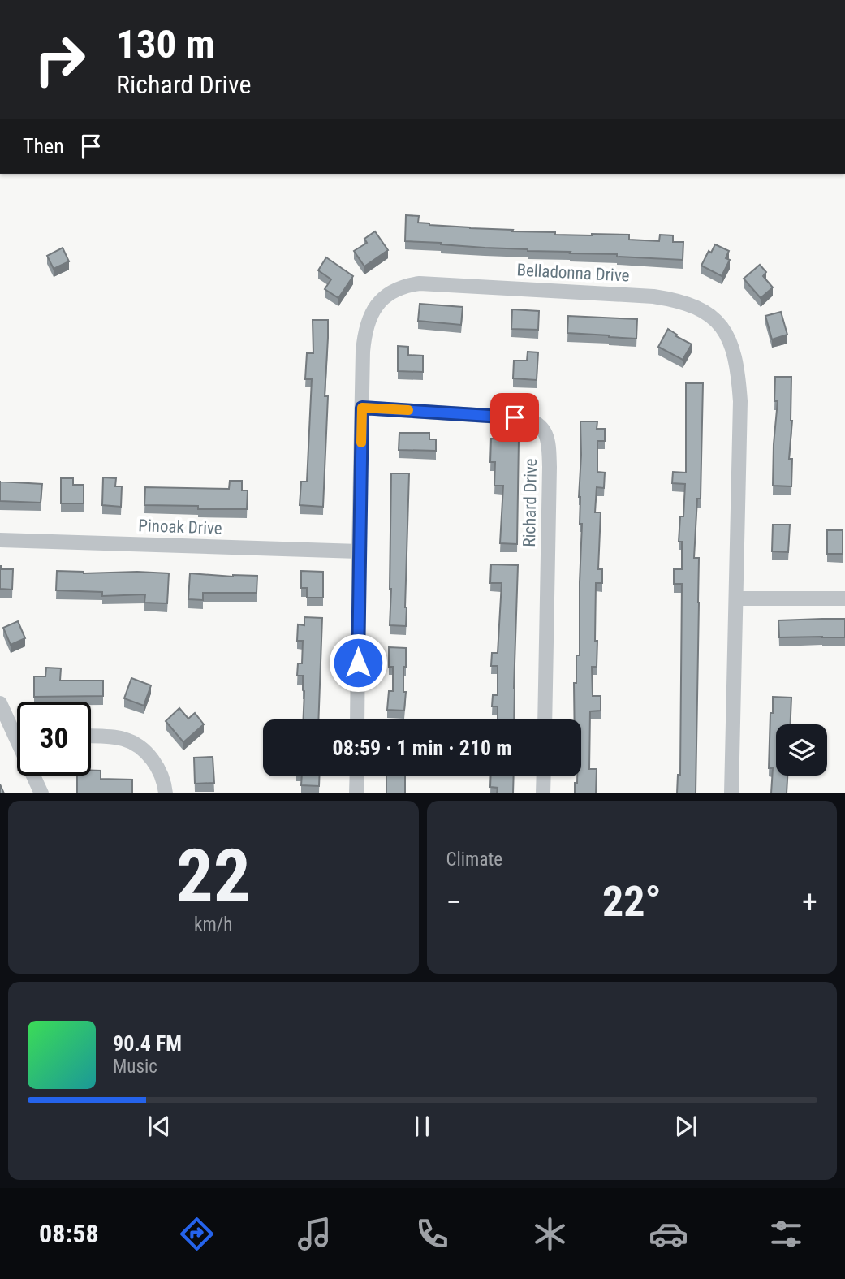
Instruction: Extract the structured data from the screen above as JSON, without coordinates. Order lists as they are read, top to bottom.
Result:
{
  "streets": {
    "street": ["Belladonna Drive", "Richard Drive", "Pinoak Drive"]
  },
  "crossings": [
    ["Belladonna Drive", "Richard Drive"],
    ["Belladonna Drive", "Pinoak Drive"]
  ],
  "page": {
    "turn": ["130 m", "Richard Drive"],
    "then": "Then",
    "limit": "30",
    "trip": "08:59 · 1 min · 210 m",
    "tile": [
      ["22", "km/h"],
      "Climate"
    ],
    "heat": ["−", "22°", "+"],
    "song": ["90.4 FM", "Music"],
    "tabs": "08:58"
  }
}
